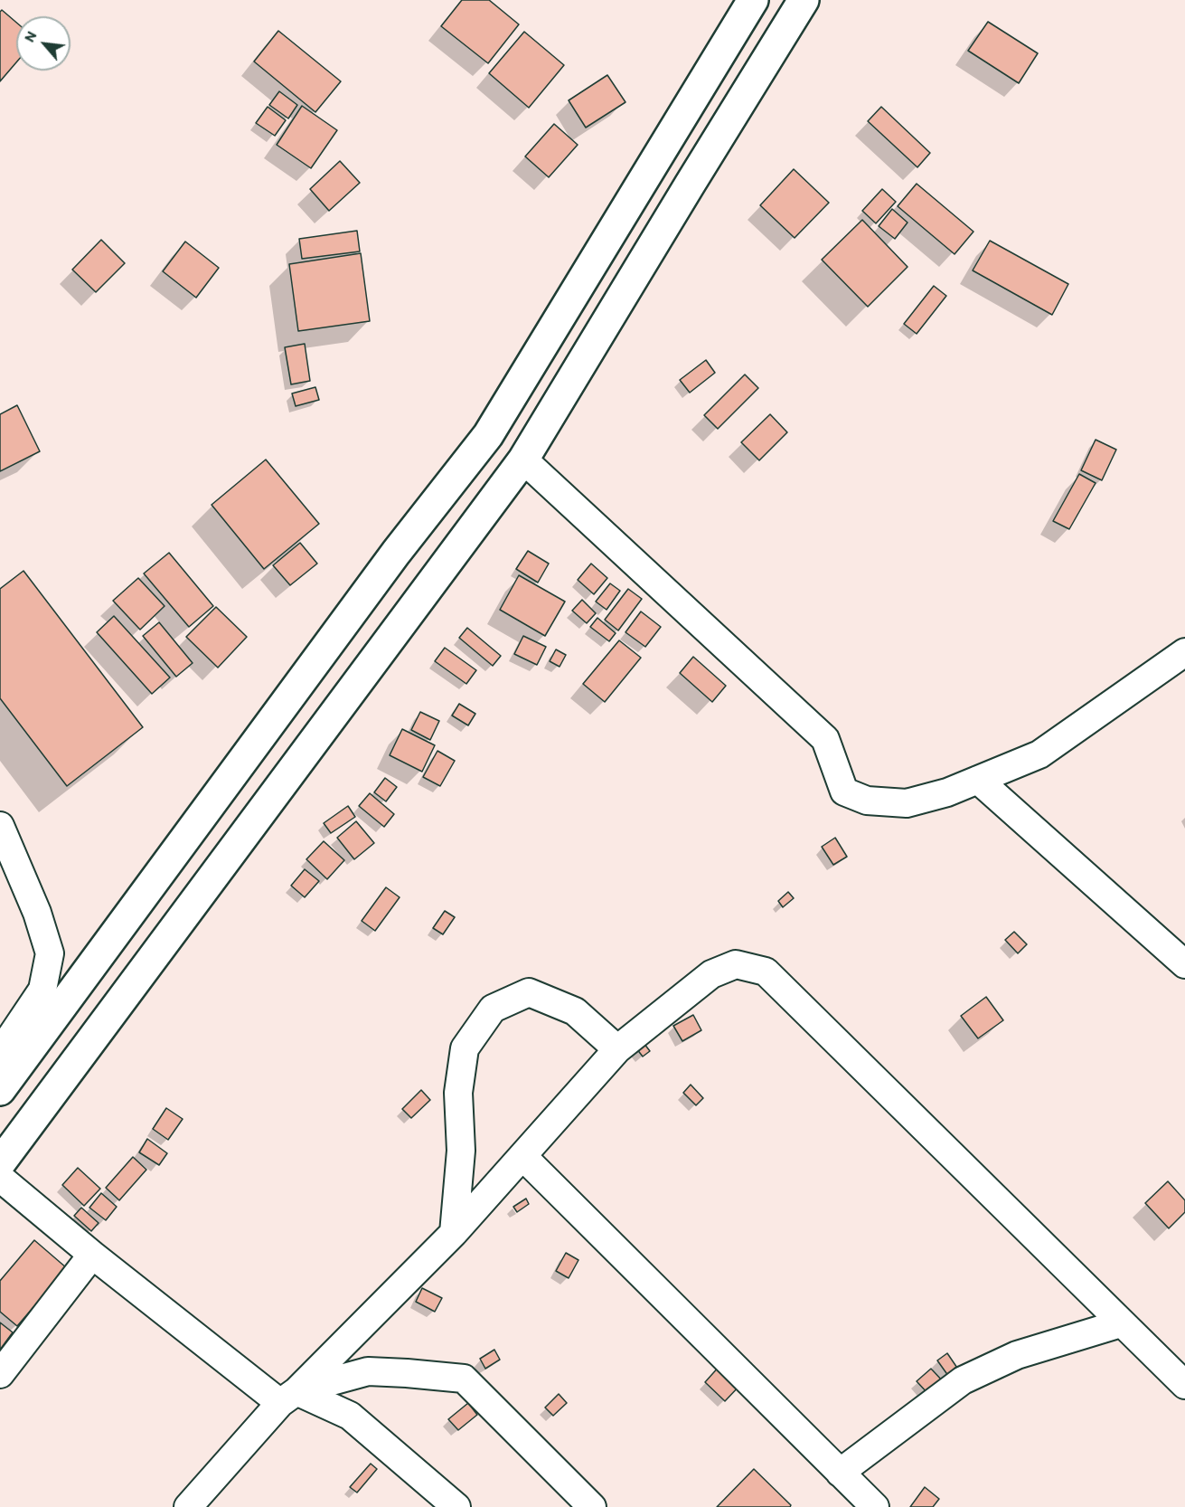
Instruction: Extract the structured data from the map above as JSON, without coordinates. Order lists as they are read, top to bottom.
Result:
{
  "north": "top left"
}
